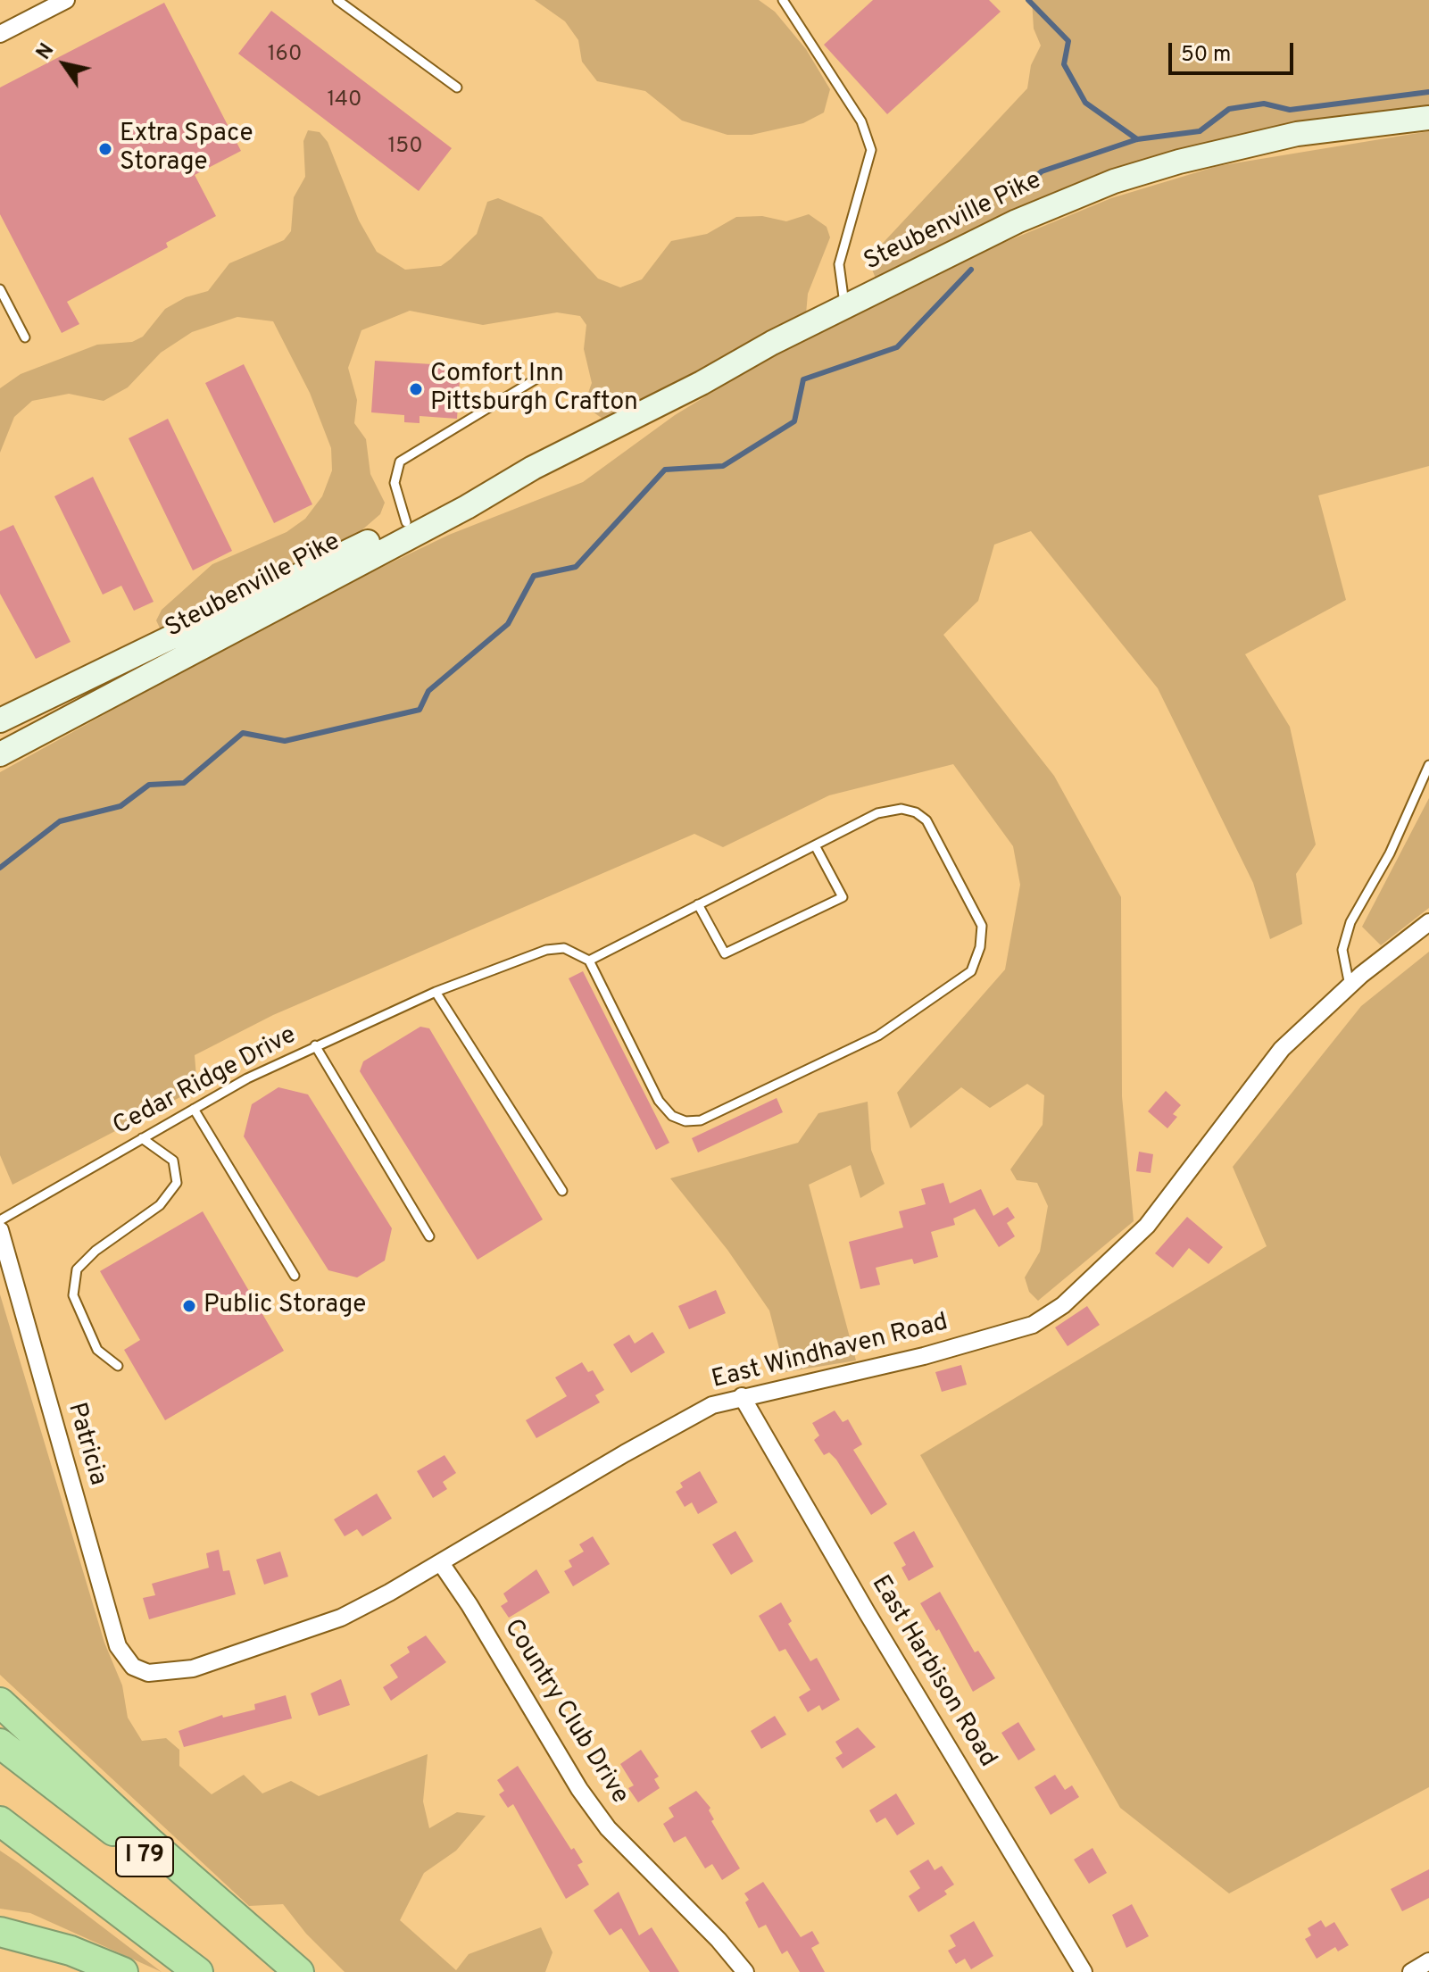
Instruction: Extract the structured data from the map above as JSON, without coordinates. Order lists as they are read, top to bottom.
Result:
{
  "streets": {
    "highway": ["I 79"],
    "main road": ["Steubenville Pike"],
    "street": [
      "East Windhaven Road",
      "Patricia",
      "East Harbison Road",
      "Country Club Drive"
    ],
    "lane": ["Cedar Ridge Drive"]
  },
  "crossings": [
    ["East Windhaven Road", "Patricia"],
    ["East Windhaven Road", "East Harbison Road"],
    ["East Windhaven Road", "Country Club Drive"]
  ],
  "places": ["Extra Space Storage", "Comfort Inn Pittsburgh Crafton", "Public Storage"],
  "house_numbers": ["160", "140", "150"],
  "scale_bar": "50 m",
  "north": "top left"
}
